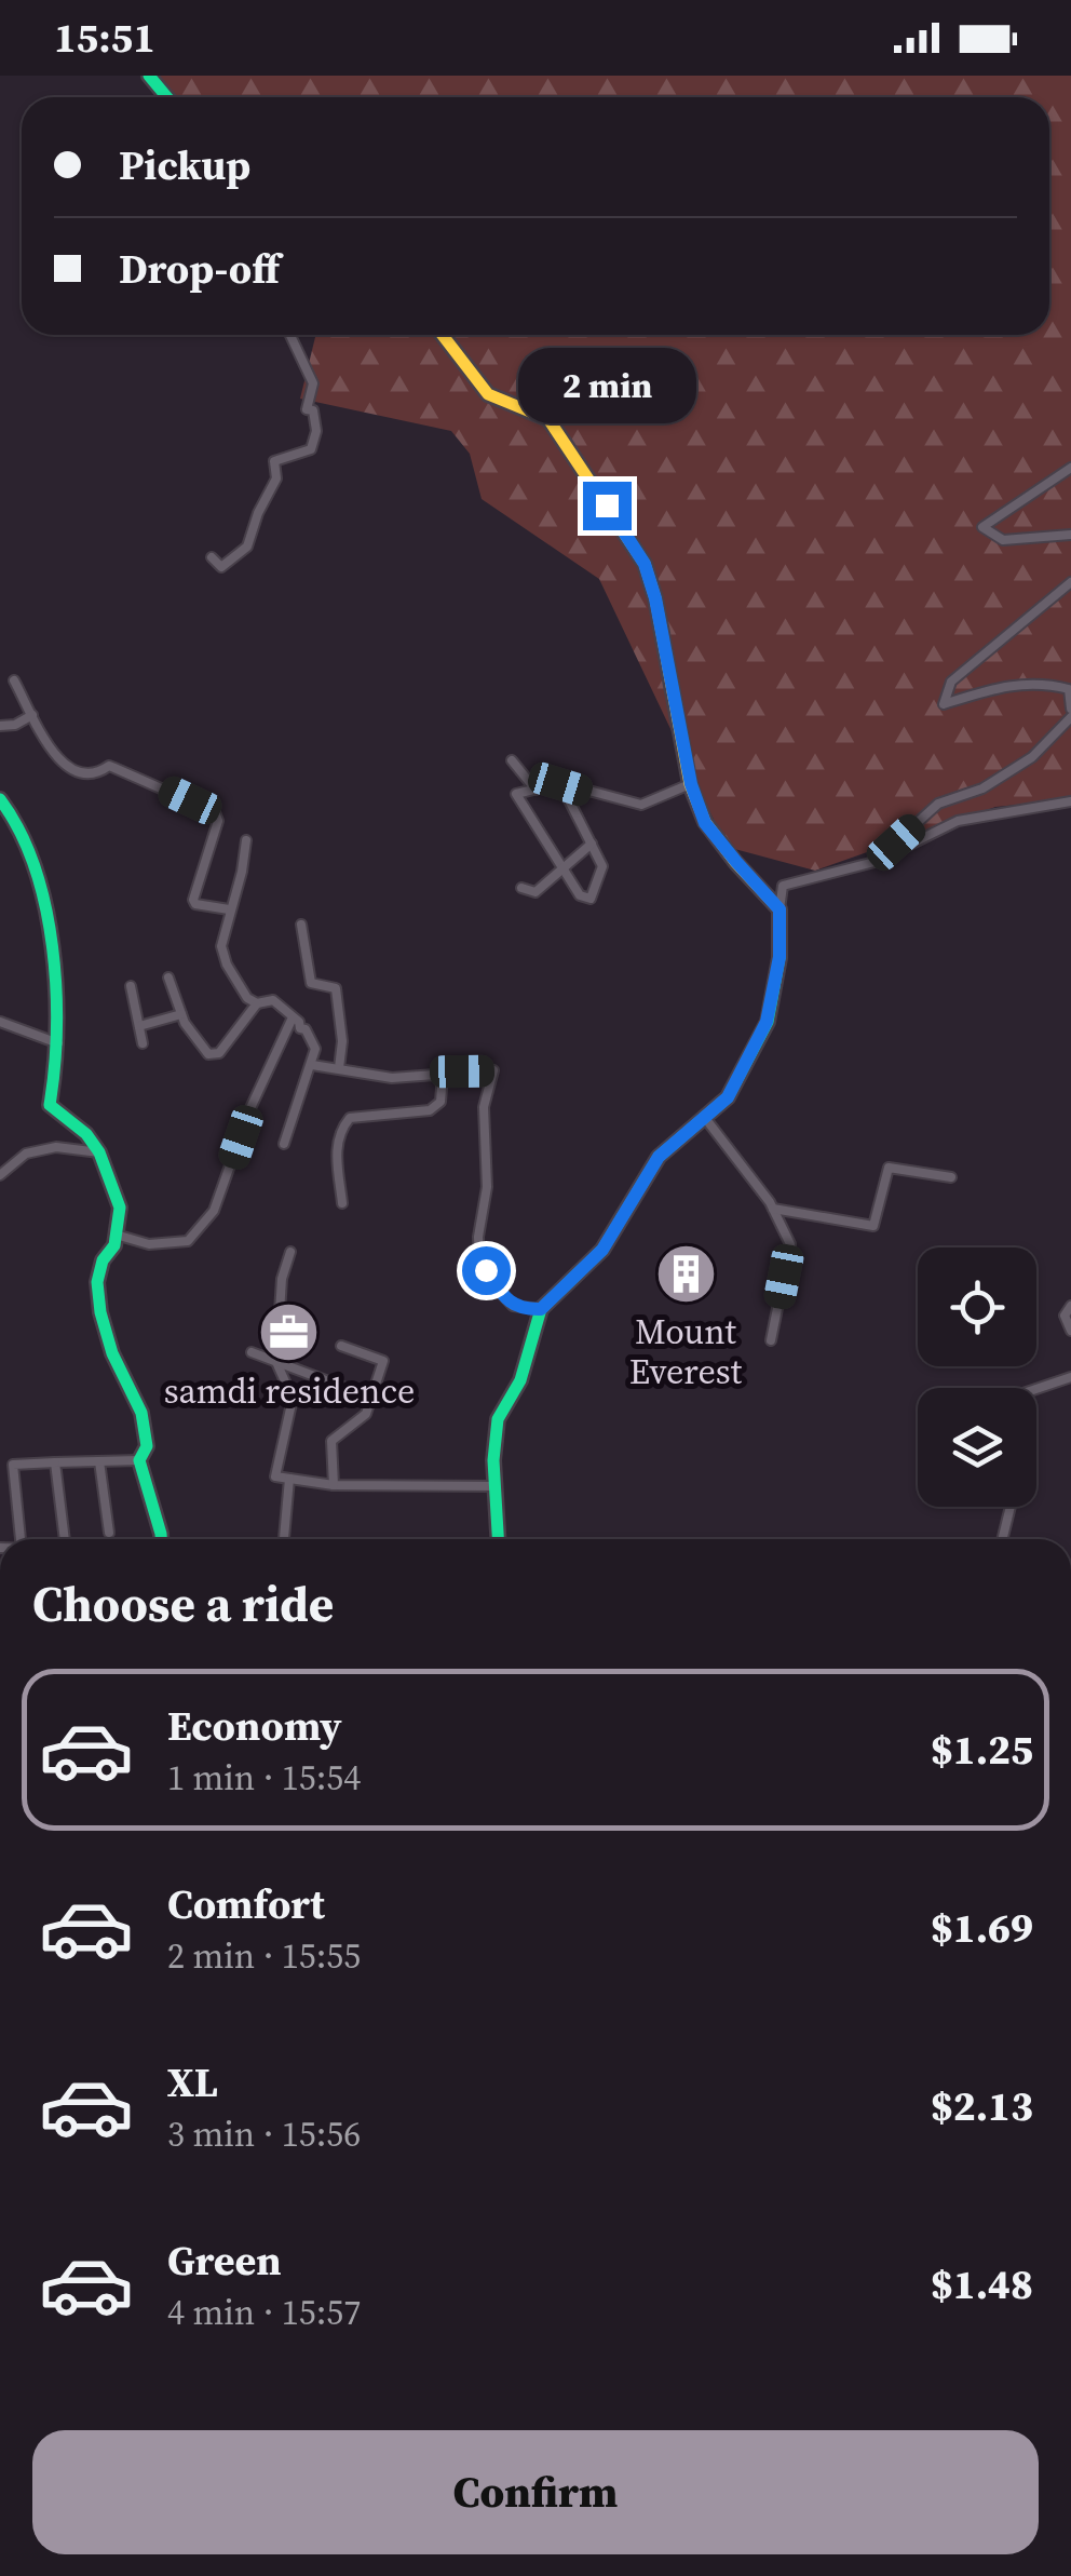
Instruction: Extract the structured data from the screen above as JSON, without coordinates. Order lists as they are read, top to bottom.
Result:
{
  "places": {
    "building": ["Mount Everest"],
    "office": ["samdi residence"]
  },
  "page": {
    "status": "15:51",
    "banner": ["Pickup", "Drop-off"],
    "bubble": "2 min",
    "heading": "Choose a ride",
    "list": [
      {
        "name": "Economy",
        "note": "1 min · 15:54",
        "value": "$1.25"
      },
      {
        "name": "Comfort",
        "note": "2 min · 15:55",
        "value": "$1.69"
      },
      {
        "name": "XL",
        "note": "3 min · 15:56",
        "value": "$2.13"
      },
      {
        "name": "Green",
        "note": "4 min · 15:57",
        "value": "$1.48"
      }
    ],
    "buttons": "Confirm"
  }
}
